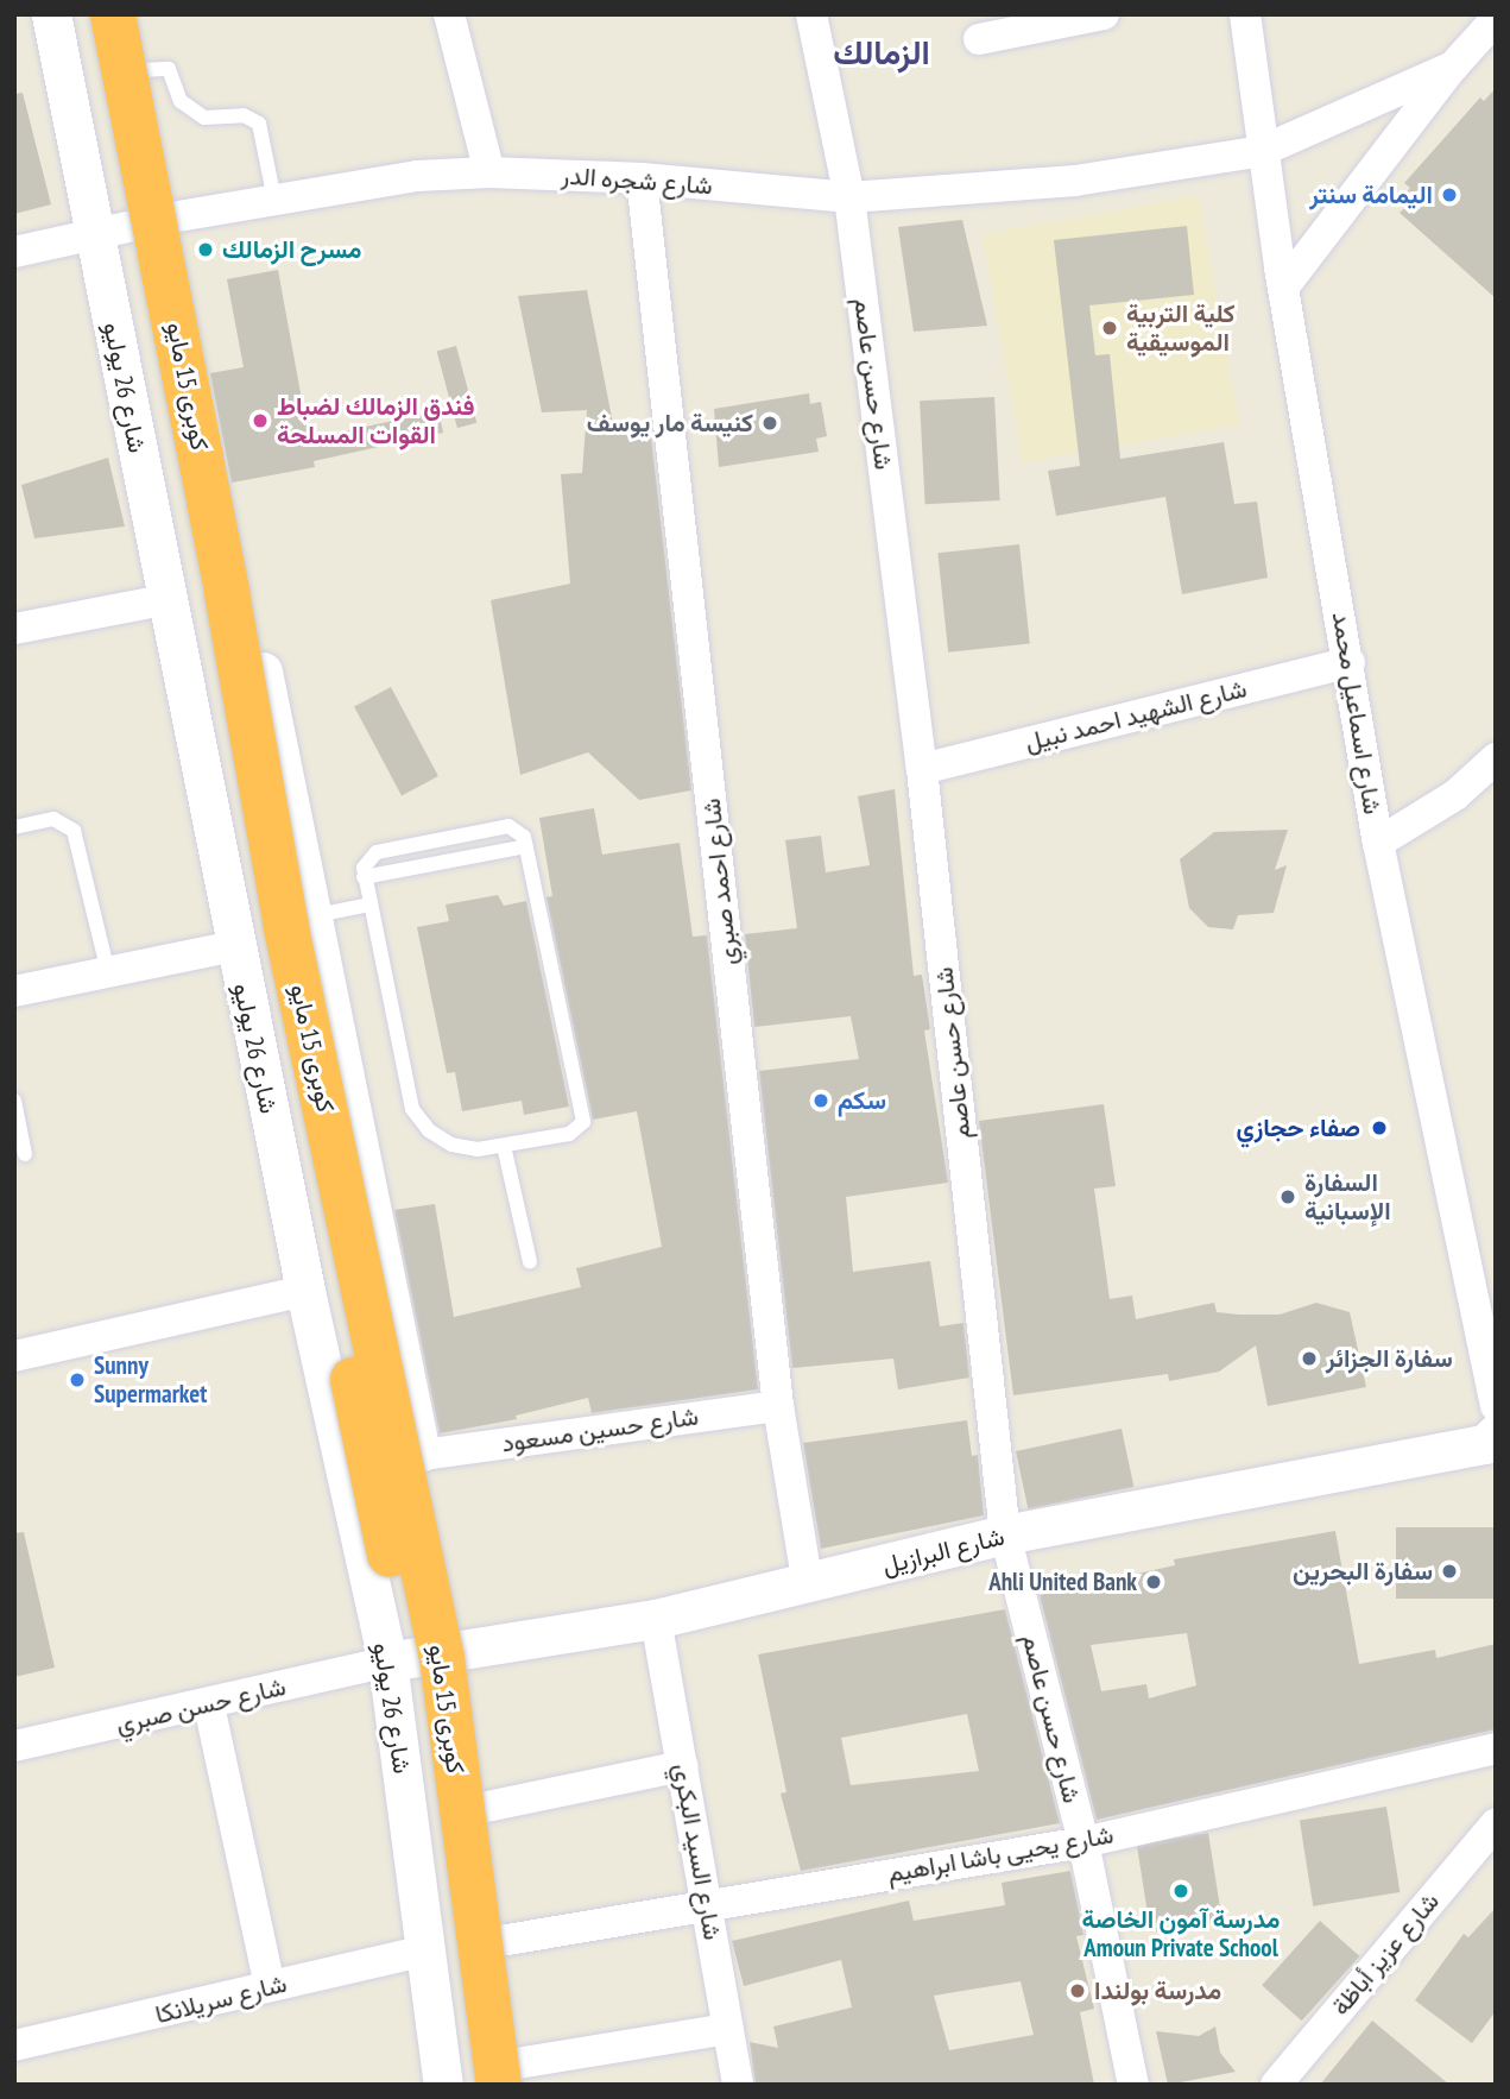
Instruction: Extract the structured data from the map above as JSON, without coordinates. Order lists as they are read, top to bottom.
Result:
{
  "streets": {
    "highway": ["كوبرى 15 مايو"],
    "street": [
      "شارع شجره الدر",
      "شارع حسن عاصم",
      "شارع 26 يوليو",
      "شارع اسماعيل محمد",
      "شارع الشهيد احمد نبيل",
      "شارع احمد صبري",
      "شارع حسين مسعود",
      "شارع البرازيل",
      "شارع حسن صبري",
      "شارع السيد البكري",
      "شارع يحيى باشا ابراهيم",
      "شارع عزيز أباظة",
      "شارع سريلانكا"
    ]
  },
  "crossings": [
    ["شارع شجره الدر", "شارع حسن عاصم"],
    ["شارع شجره الدر", "شارع 26 يوليو"],
    ["شارع شجره الدر", "شارع اسماعيل محمد"],
    ["شارع شجره الدر", "شارع احمد صبري"],
    ["شارع حسن عاصم", "شارع الشهيد احمد نبيل"],
    ["شارع حسن عاصم", "شارع البرازيل"],
    ["شارع حسن عاصم", "شارع يحيى باشا ابراهيم"],
    ["شارع 26 يوليو", "شارع البرازيل"],
    ["شارع 26 يوليو", "شارع حسن صبري"],
    ["شارع 26 يوليو", "شارع سريلانكا"],
    ["شارع اسماعيل محمد", "شارع الشهيد احمد نبيل"],
    ["شارع احمد صبري", "شارع حسين مسعود"],
    ["شارع احمد صبري", "شارع البرازيل"],
    ["شارع البرازيل", "شارع حسن صبري"],
    ["شارع البرازيل", "شارع السيد البكري"],
    ["شارع السيد البكري", "شارع يحيى باشا ابراهيم"]
  ],
  "districts": ["الزمالك"],
  "places": [
    "اليمامة سنتر",
    "مسرح الزمالك",
    "كلية التربية الموسيقية",
    "فندق الزمالك لضباط القوات المسلحة",
    "كنيسة مار يوسف",
    "سكم",
    "صفاء حجازي",
    "السفارة الإسبانية",
    "سفارة الجزائر",
    "Sunny Supermarket",
    "سفارة البحرين",
    "Ahli United Bank",
    "مدرسة آمون الخاصة Amoun Private School",
    "مدرسة بولندا"
  ]
}
